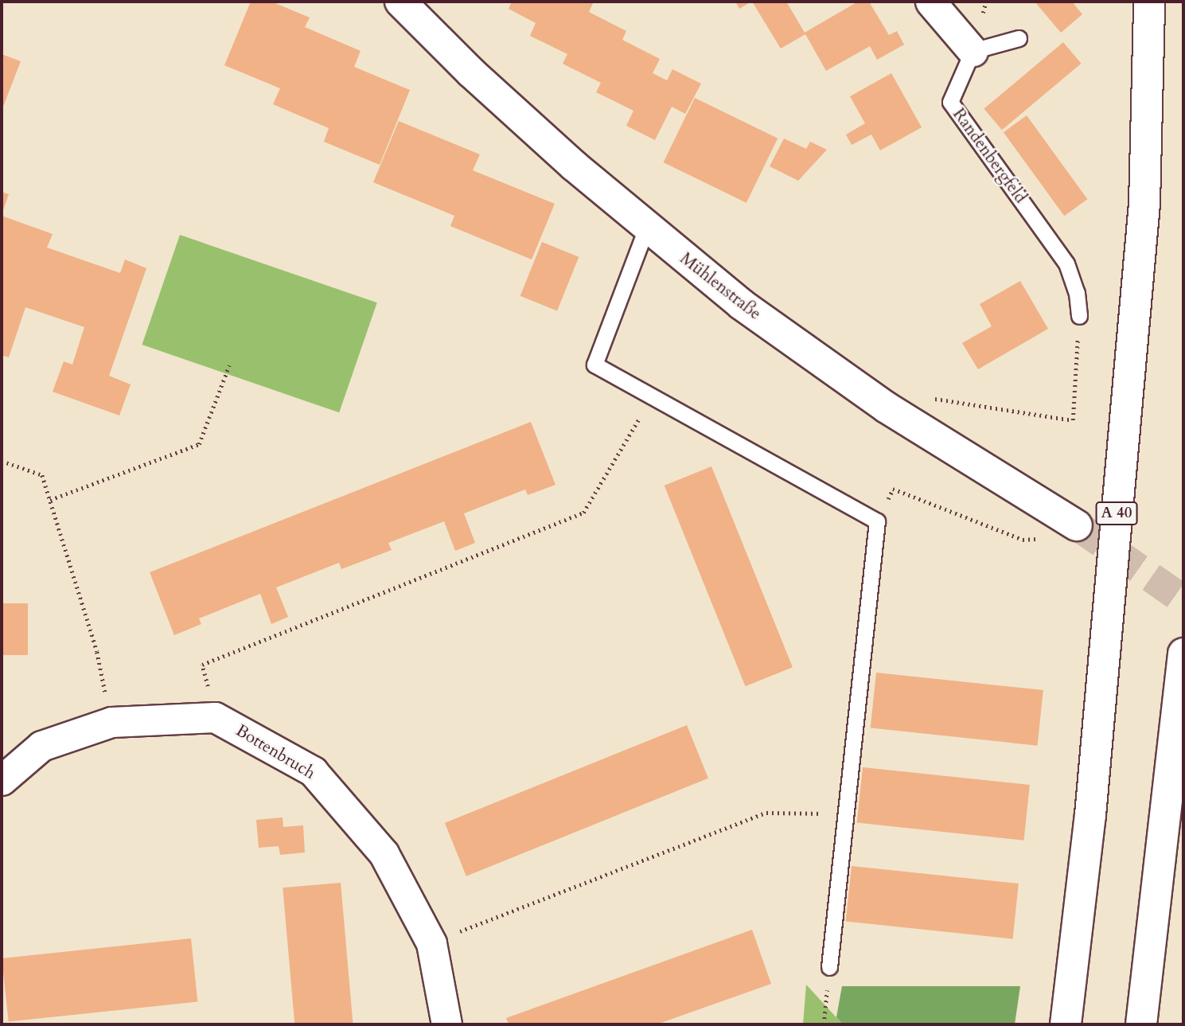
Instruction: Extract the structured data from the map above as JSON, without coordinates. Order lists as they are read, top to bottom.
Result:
{
  "streets": {
    "main road": ["Mühlenstraße", "A 40"],
    "street": ["Bottenbruch"],
    "lane": ["Randenbergfeld"]
  }
}
